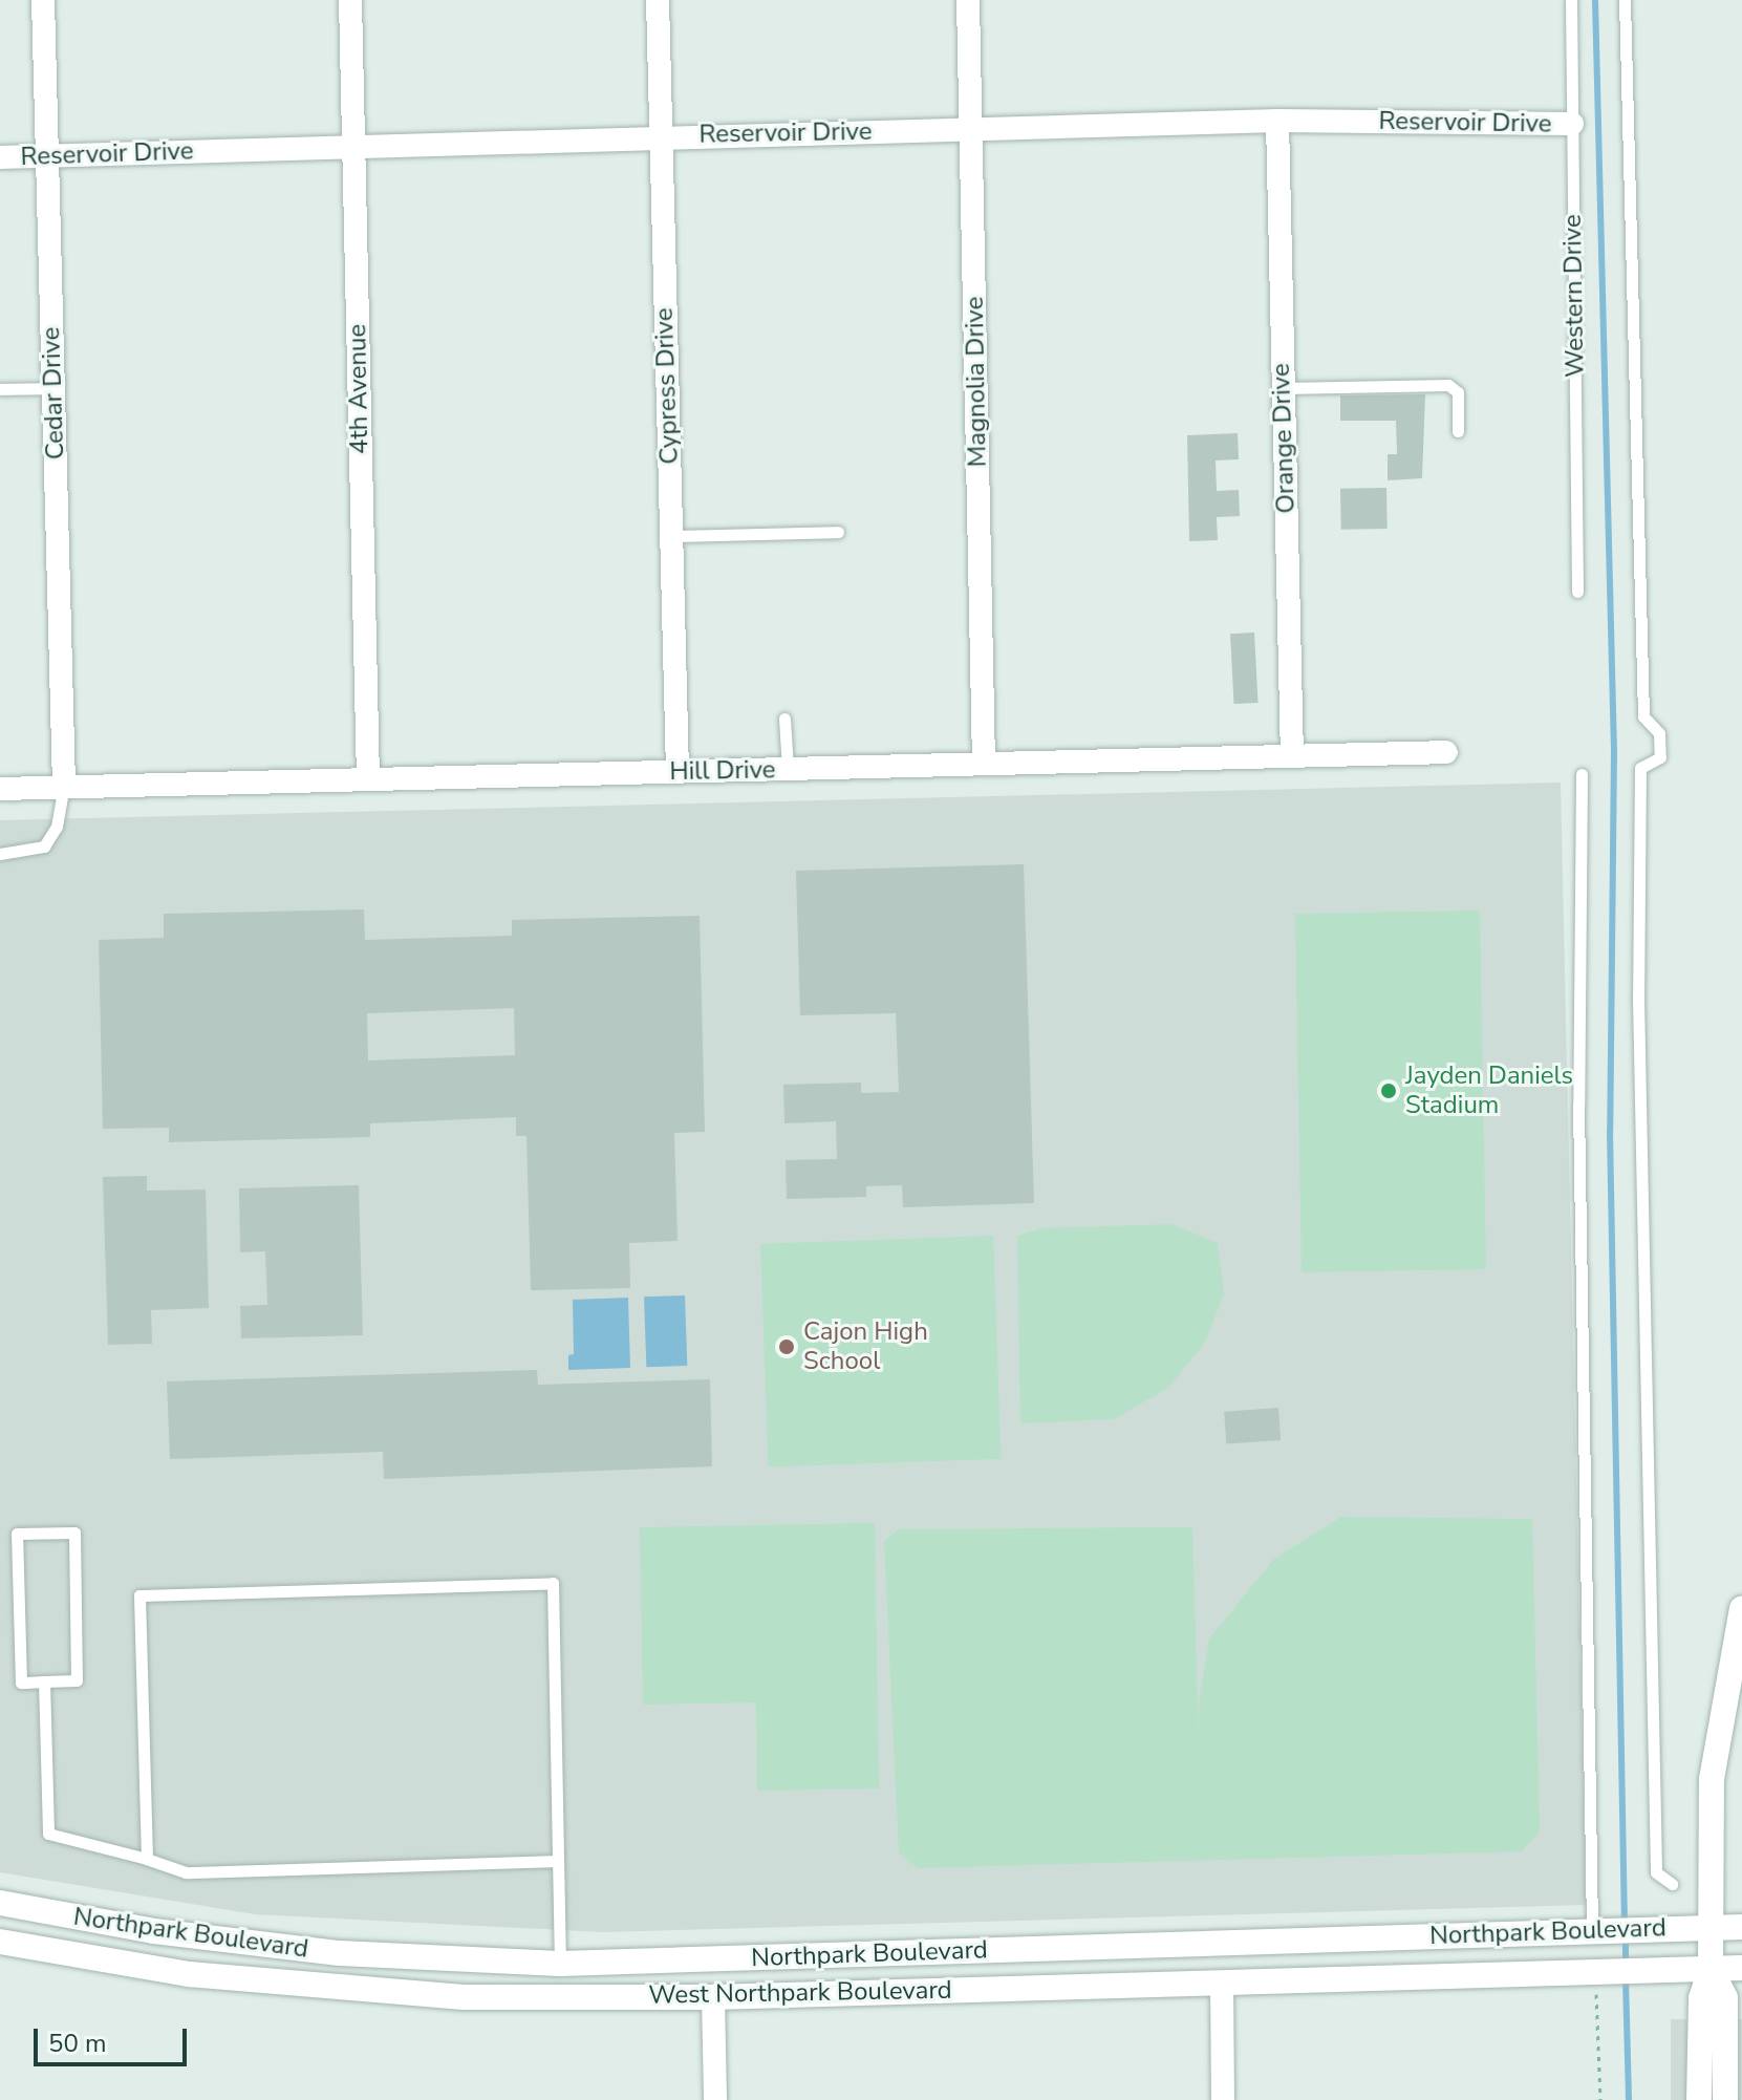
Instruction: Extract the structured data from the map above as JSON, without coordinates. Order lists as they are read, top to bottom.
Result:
{
  "streets": {
    "main road": ["Northpark Boulevard", "West Northpark Boulevard"],
    "street": [
      "Reservoir Drive",
      "Magnolia Drive",
      "Cypress Drive",
      "4th Avenue",
      "Cedar Drive",
      "Orange Drive",
      "Hill Drive"
    ],
    "lane": ["Western Drive"]
  },
  "crossings": [
    ["Reservoir Drive", "Western Drive"],
    ["Reservoir Drive", "Magnolia Drive"],
    ["Reservoir Drive", "Cypress Drive"],
    ["Reservoir Drive", "4th Avenue"],
    ["Reservoir Drive", "Cedar Drive"],
    ["Reservoir Drive", "Orange Drive"],
    ["Magnolia Drive", "Hill Drive"],
    ["Cypress Drive", "Hill Drive"],
    ["4th Avenue", "Hill Drive"],
    ["Cedar Drive", "Hill Drive"],
    ["Orange Drive", "Hill Drive"],
    ["Northpark Boulevard", "West Northpark Boulevard"]
  ],
  "places": ["Jayden Daniels Stadium", "Cajon High School"],
  "scale_bar": "50 m"
}
